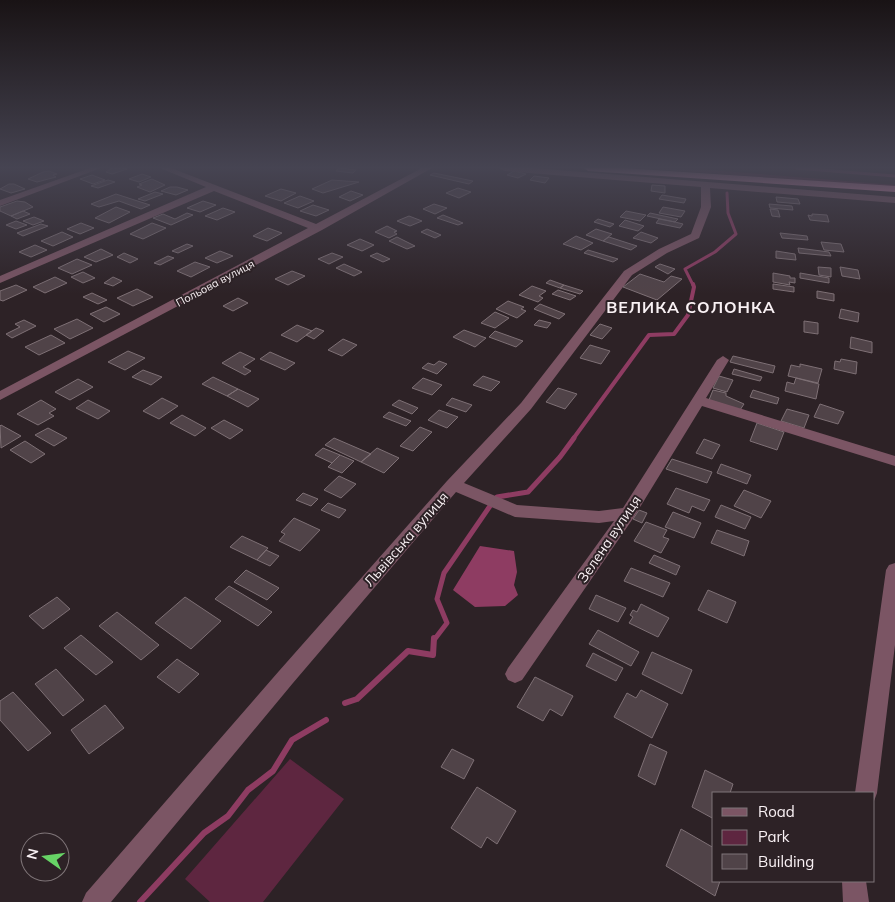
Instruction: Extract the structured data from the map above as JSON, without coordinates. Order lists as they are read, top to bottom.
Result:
{
  "streets": {
    "street": ["Польова вулиця", "Львівська вулиця", "Зелена вулиця"]
  },
  "districts": ["ВЕЛИКА СОЛОНКА"],
  "legend": ["Road", "Park", "Building"],
  "north": "left"
}
